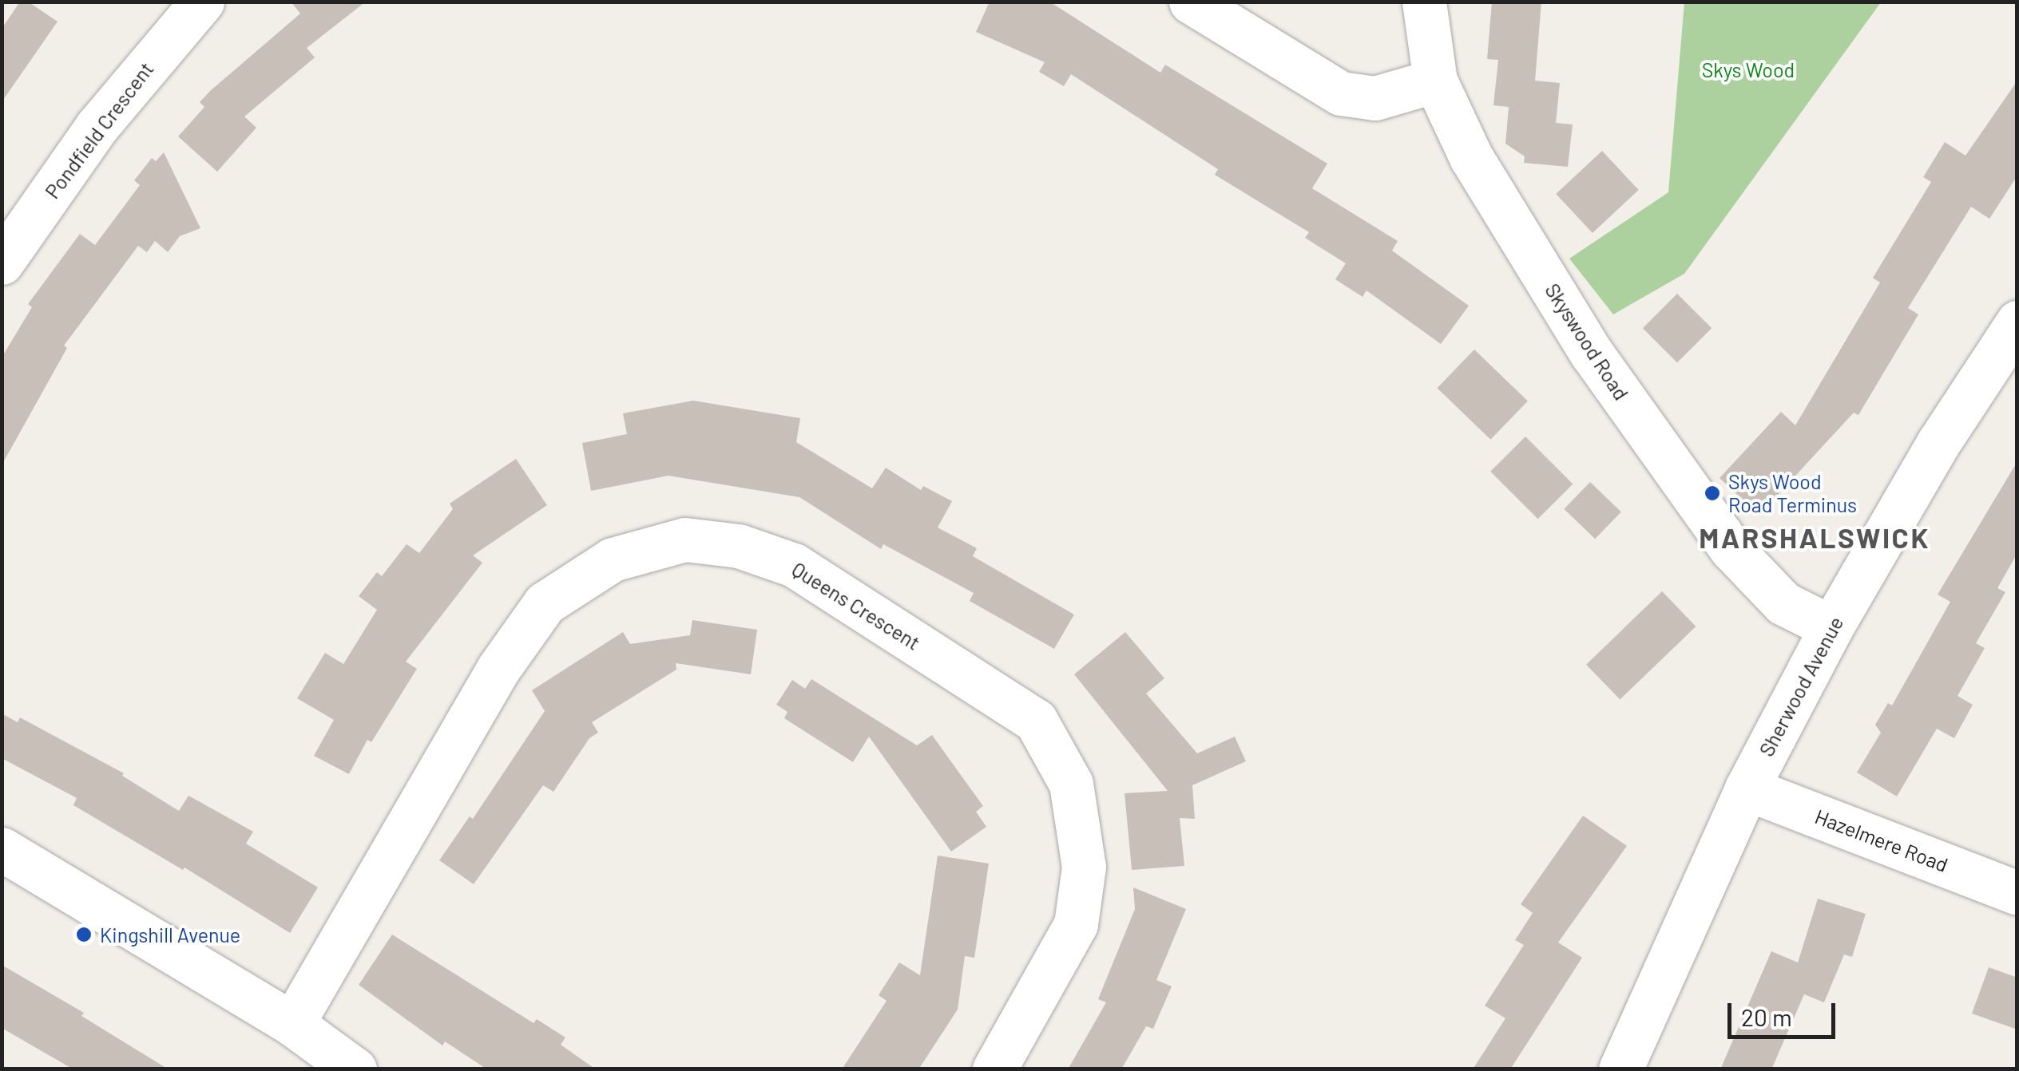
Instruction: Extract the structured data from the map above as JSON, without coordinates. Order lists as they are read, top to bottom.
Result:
{
  "streets": {
    "street": [
      "Pondfield Crescent",
      "Skyswood Road",
      "Queens Crescent",
      "Sherwood Avenue",
      "Hazelmere Road"
    ]
  },
  "crossings": [
    ["Skyswood Road", "Sherwood Avenue"],
    ["Sherwood Avenue", "Hazelmere Road"]
  ],
  "districts": ["MARSHALSWICK"],
  "parks": ["Skys Wood"],
  "places": ["Skys Wood Road Terminus", "Kingshill Avenue"],
  "scale_bar": "20 m"
}
